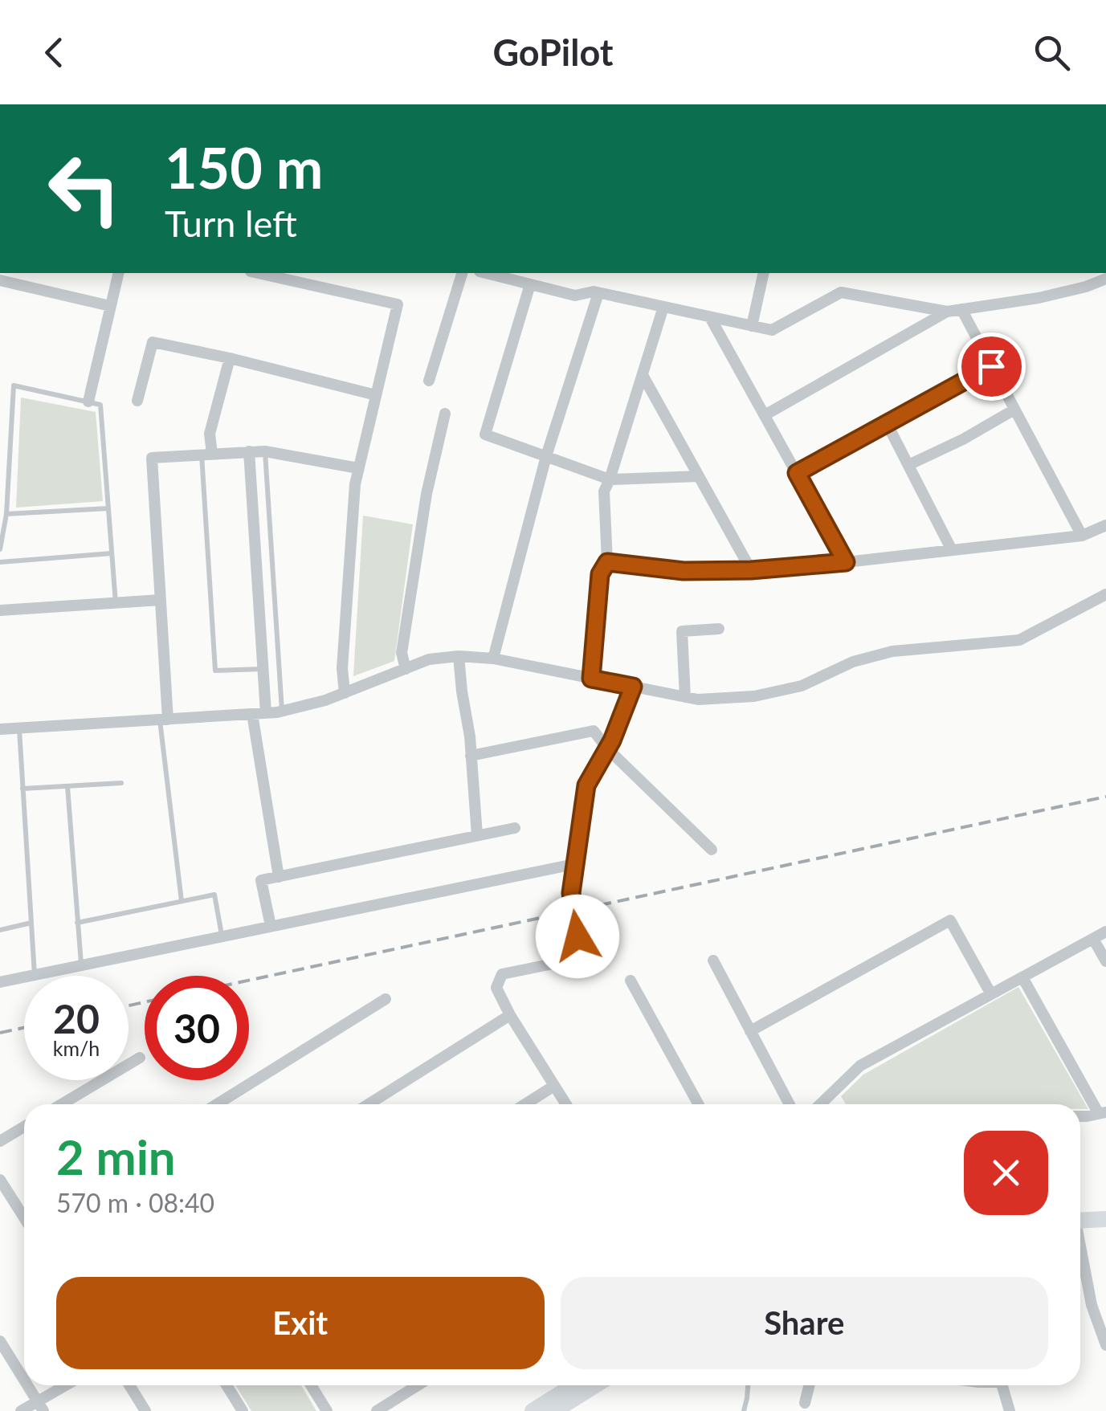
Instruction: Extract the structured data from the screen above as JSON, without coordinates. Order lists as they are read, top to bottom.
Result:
{
  "page": {
    "header": "GoPilot",
    "turn": ["150 m", "Turn left"],
    "speed": "20 km/h",
    "limit": "30",
    "heading": ["2 min", "570 m · 08:40"],
    "buttons": ["Exit", "Share"]
  }
}
